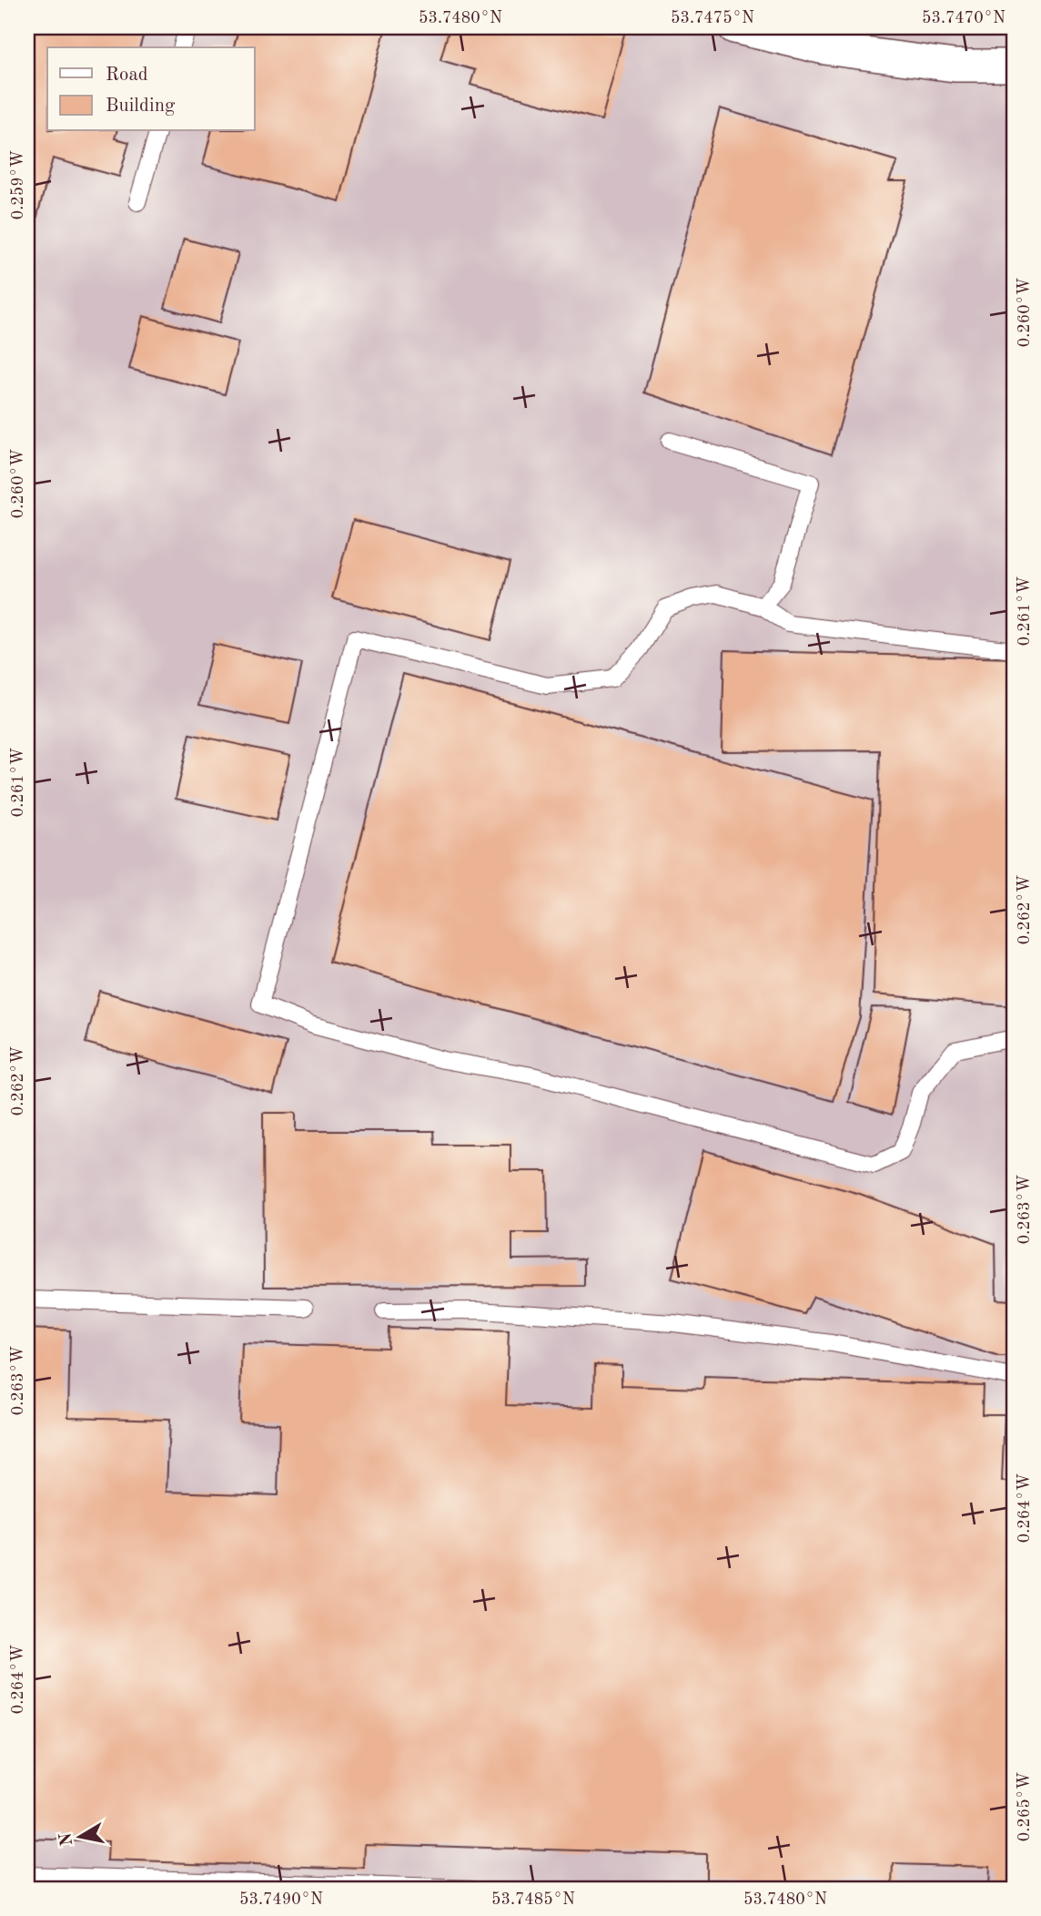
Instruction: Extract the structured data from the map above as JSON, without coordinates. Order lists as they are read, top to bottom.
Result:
{
  "legend": ["Road", "Building"],
  "north": "left",
  "coordinates": [
    "53.7480°N",
    "53.7475°N",
    "53.7470°N",
    "0.259°W",
    "0.260°W",
    "0.261°W",
    "0.262°W",
    "0.263°W",
    "0.264°W",
    "0.265°W",
    "53.7490°N",
    "53.7485°N"
  ]
}
